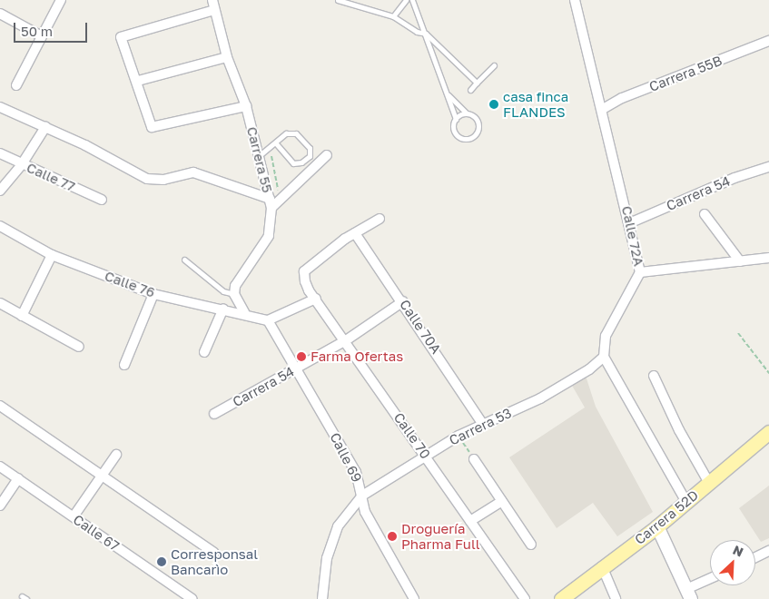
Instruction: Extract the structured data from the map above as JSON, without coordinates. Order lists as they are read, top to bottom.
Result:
{
  "streets": {
    "main road": ["Carrera 52D"],
    "street": [
      "Carrera 55B",
      "Carrera 55",
      "Calle 77",
      "Carrera 54",
      "Calle 72A",
      "Calle 76",
      "Calle 70A",
      "Carrera 53",
      "Calle 70",
      "Calle 69",
      "Calle 67"
    ]
  },
  "crossings": [
    ["Carrera 55B", "Calle 72A"],
    ["Carrera 54", "Calle 72A"],
    ["Carrera 54", "Calle 70A"],
    ["Carrera 54", "Calle 70"],
    ["Carrera 54", "Calle 69"],
    ["Calle 72A", "Carrera 53"],
    ["Calle 76", "Calle 69"],
    ["Calle 70A", "Carrera 53"],
    ["Calle 70A", "Calle 70"],
    ["Carrera 53", "Calle 70"],
    ["Carrera 53", "Calle 69"]
  ],
  "places": [
    "casa finca FLANDES",
    "Farma Ofertas",
    "Droguería Pharma Full",
    "Corresponsal Bancarìo"
  ],
  "scale_bar": "50 m",
  "north": "top right"
}
